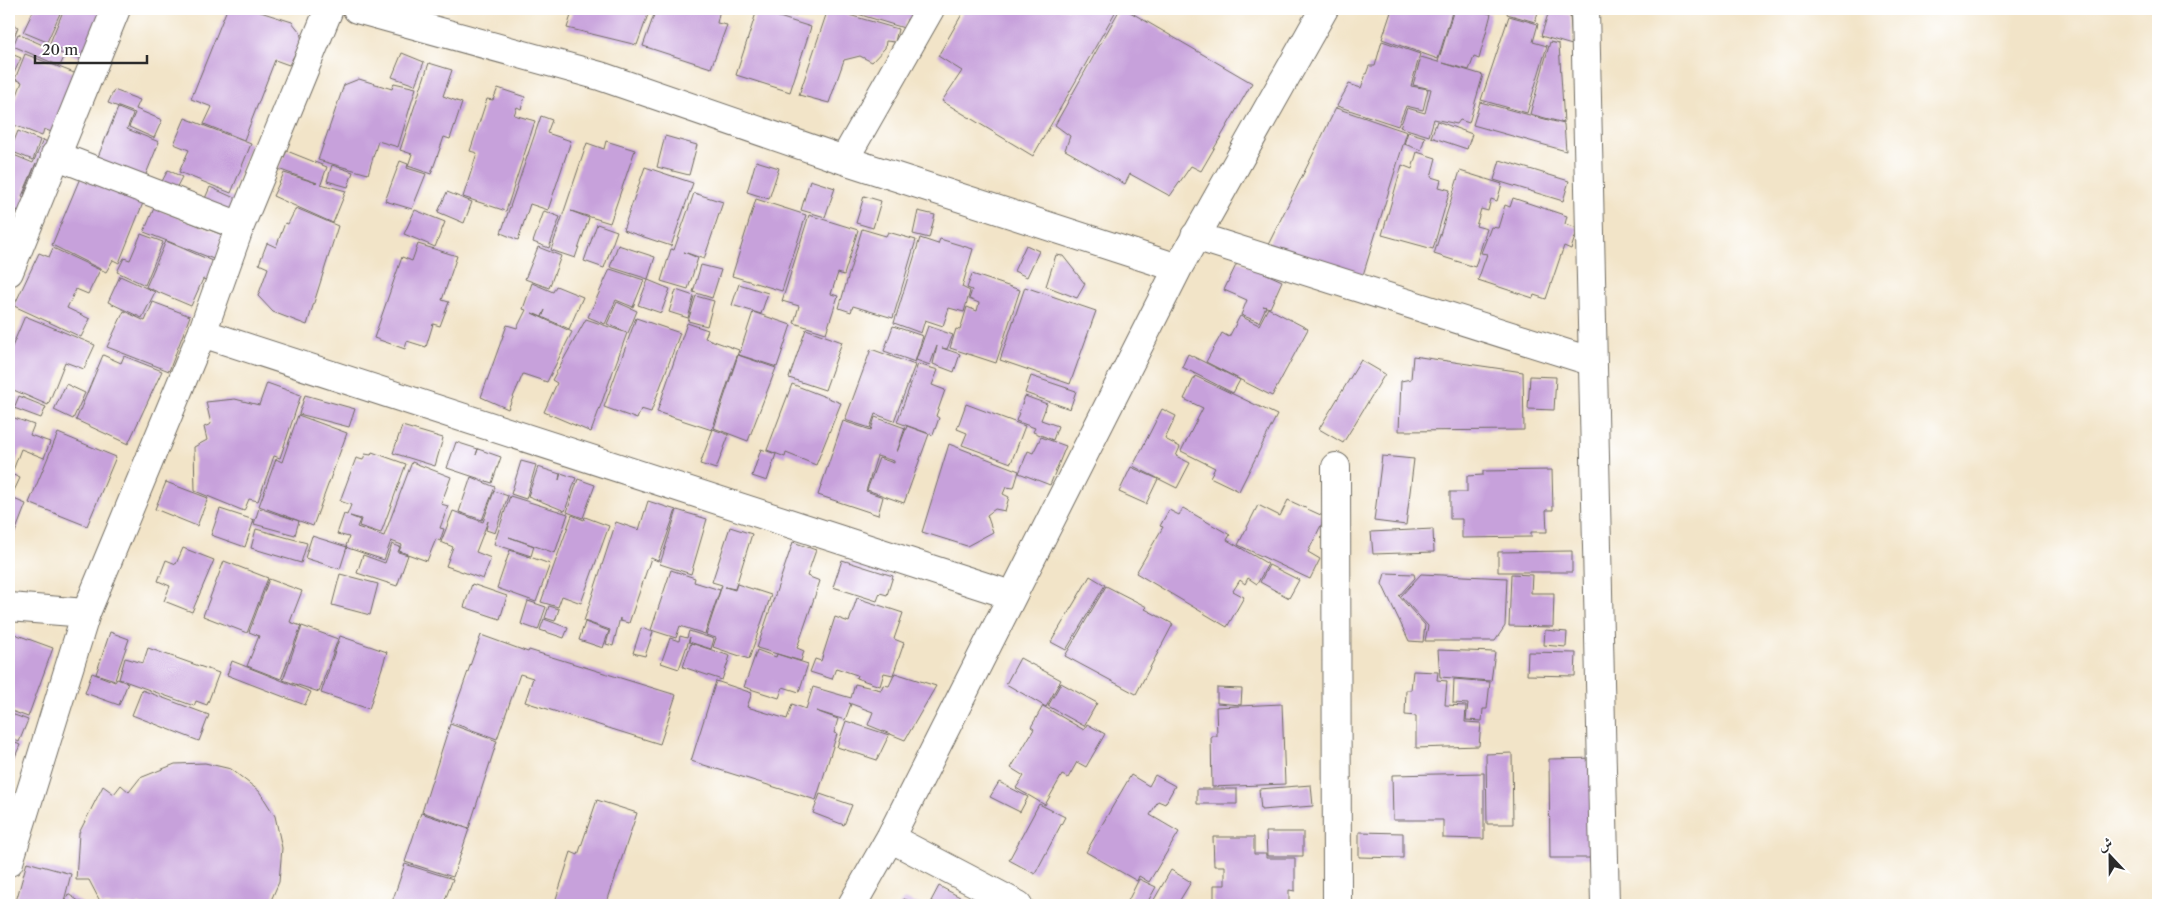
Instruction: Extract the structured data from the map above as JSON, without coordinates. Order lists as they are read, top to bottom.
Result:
{
  "scale_bar": "20 m",
  "north": "top"
}
